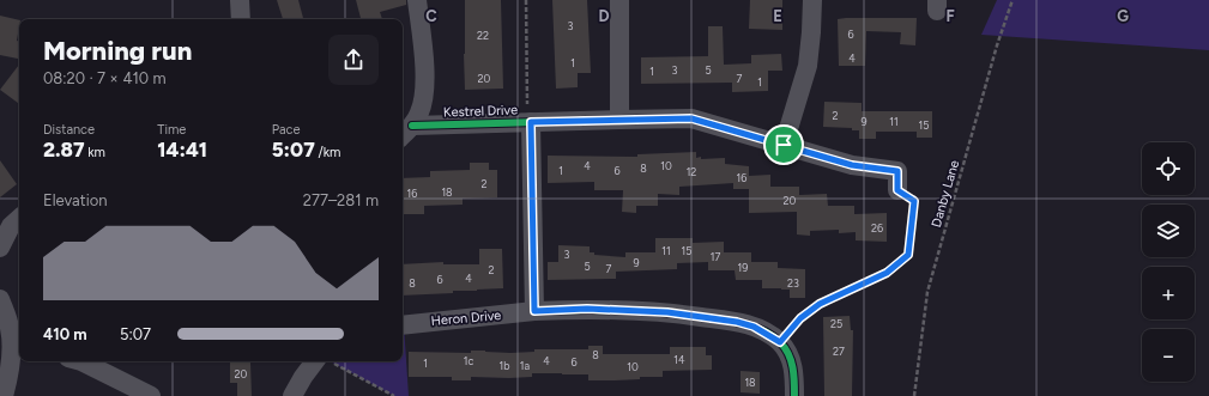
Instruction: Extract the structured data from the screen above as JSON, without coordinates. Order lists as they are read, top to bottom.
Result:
{
  "streets": {
    "street": ["Kestrel Drive", "Heron Drive"],
    "path": ["Danby Lane"]
  },
  "house_numbers": [
    "3",
    "6",
    "22",
    "4",
    "1",
    "3",
    "5",
    "1",
    "20",
    "7",
    "1",
    "2",
    "9",
    "11",
    "15",
    "4",
    "10",
    "8",
    "1",
    "6",
    "12",
    "16",
    "2",
    "18",
    "16",
    "20",
    "26",
    "11",
    "15",
    "3",
    "17",
    "9",
    "5",
    "19",
    "7",
    "2",
    "4",
    "6",
    "8",
    "23",
    "25",
    "27",
    "8",
    "14",
    "1c",
    "4",
    "6",
    "1",
    "1b",
    "1a",
    "10",
    "20",
    "18"
  ],
  "page": {
    "heading": ["Morning run", "08:20 · 7 × 410 m"],
    "stats": [
      ["Distance", "2.87 km"],
      ["Time", "14:41"],
      ["Pace", "5:07 /km"]
    ],
    "map_buttons": ["+", "−"],
    "chart": ["Elevation", "277–281 m"],
    "list": [
      {
        "name": "410 m",
        "note": "5:07"
      }
    ]
  },
  "grid": {
    "columns": [
      "C",
      "D",
      "E",
      "F",
      "G"
    ]
  }
}
